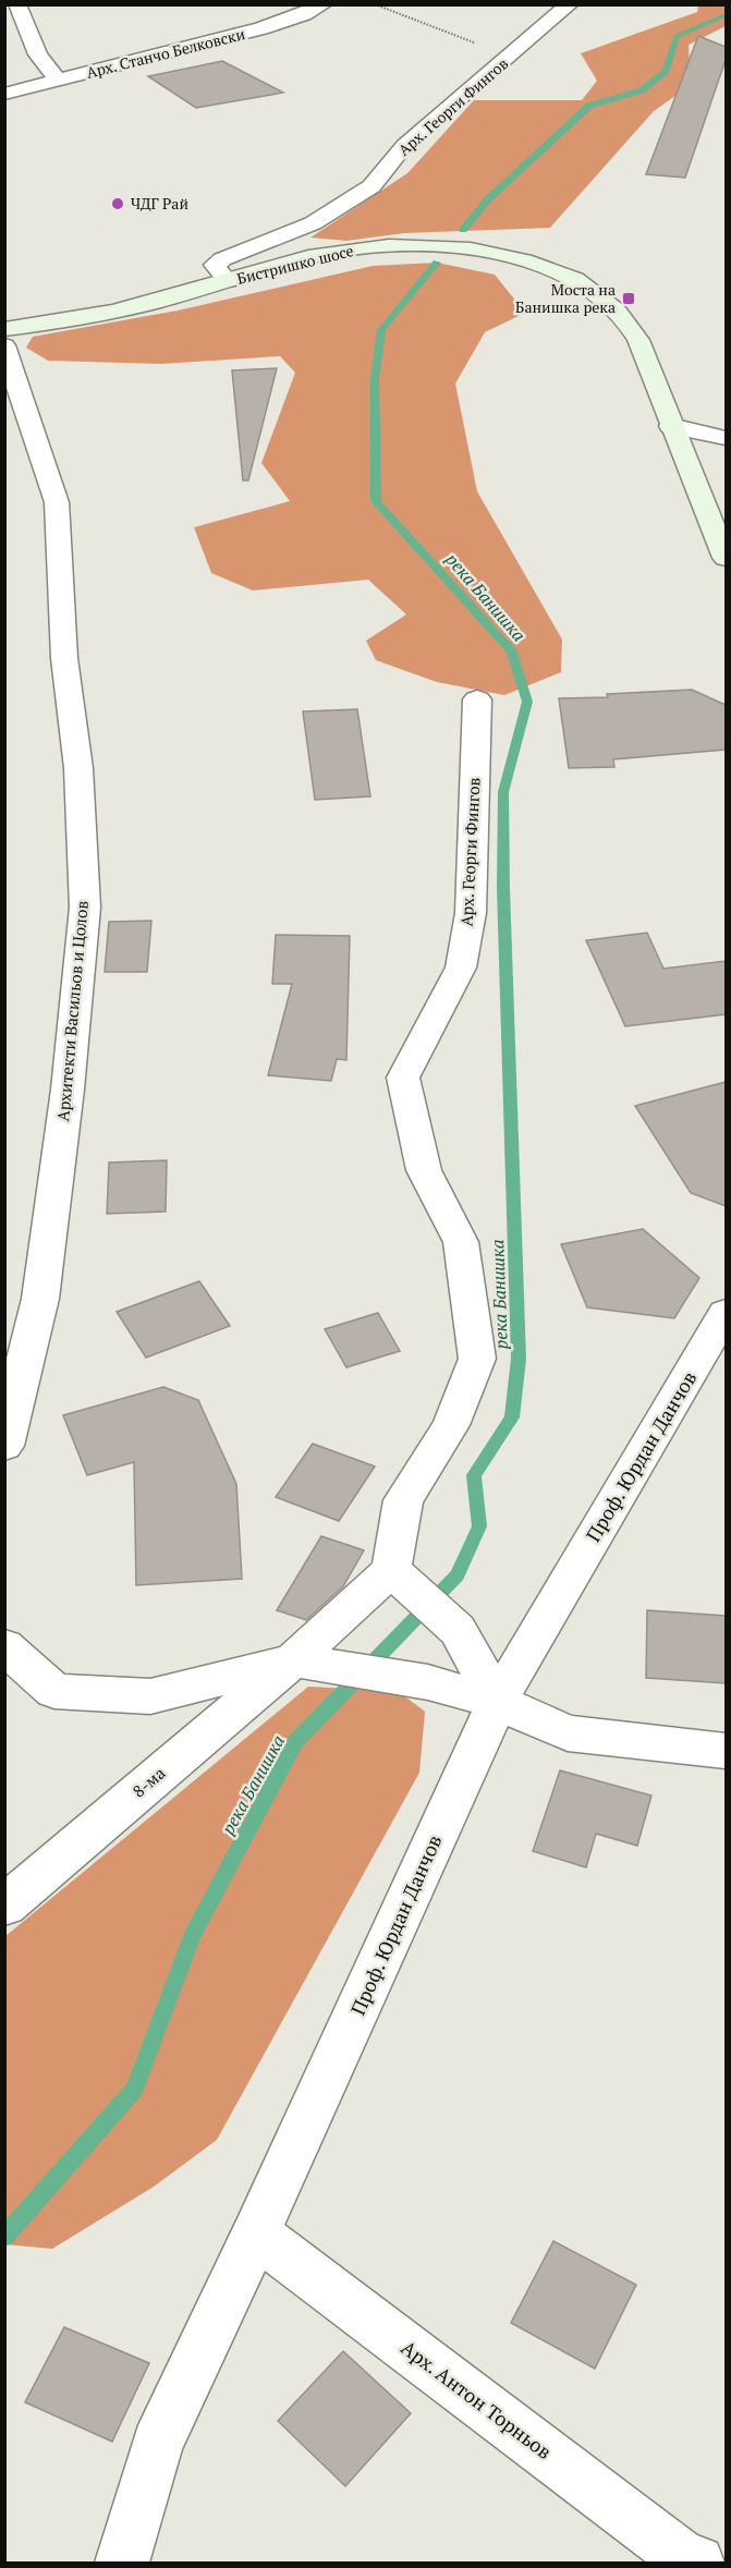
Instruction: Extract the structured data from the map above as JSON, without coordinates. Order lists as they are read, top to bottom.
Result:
{
  "streets": {
    "street": [
      "Арх. Станчо Белковски",
      "Арх. Георги Фингов",
      "Бистришко шосе",
      "Архитекти Васильов и Цолов",
      "Проф. Юрдан Данчов",
      "8-ма",
      "Арх. Антон Торньов"
    ]
  },
  "crossings": [
    ["Арх. Георги Фингов", "Бистришко шосе"],
    ["Проф. Юрдан Данчов", "Арх. Антон Торньов"]
  ],
  "water": ["река Банишка"],
  "places": {
    "other": ["ЧДГ Рай"],
    "transit": ["Моста на Банишка река"]
  }
}
